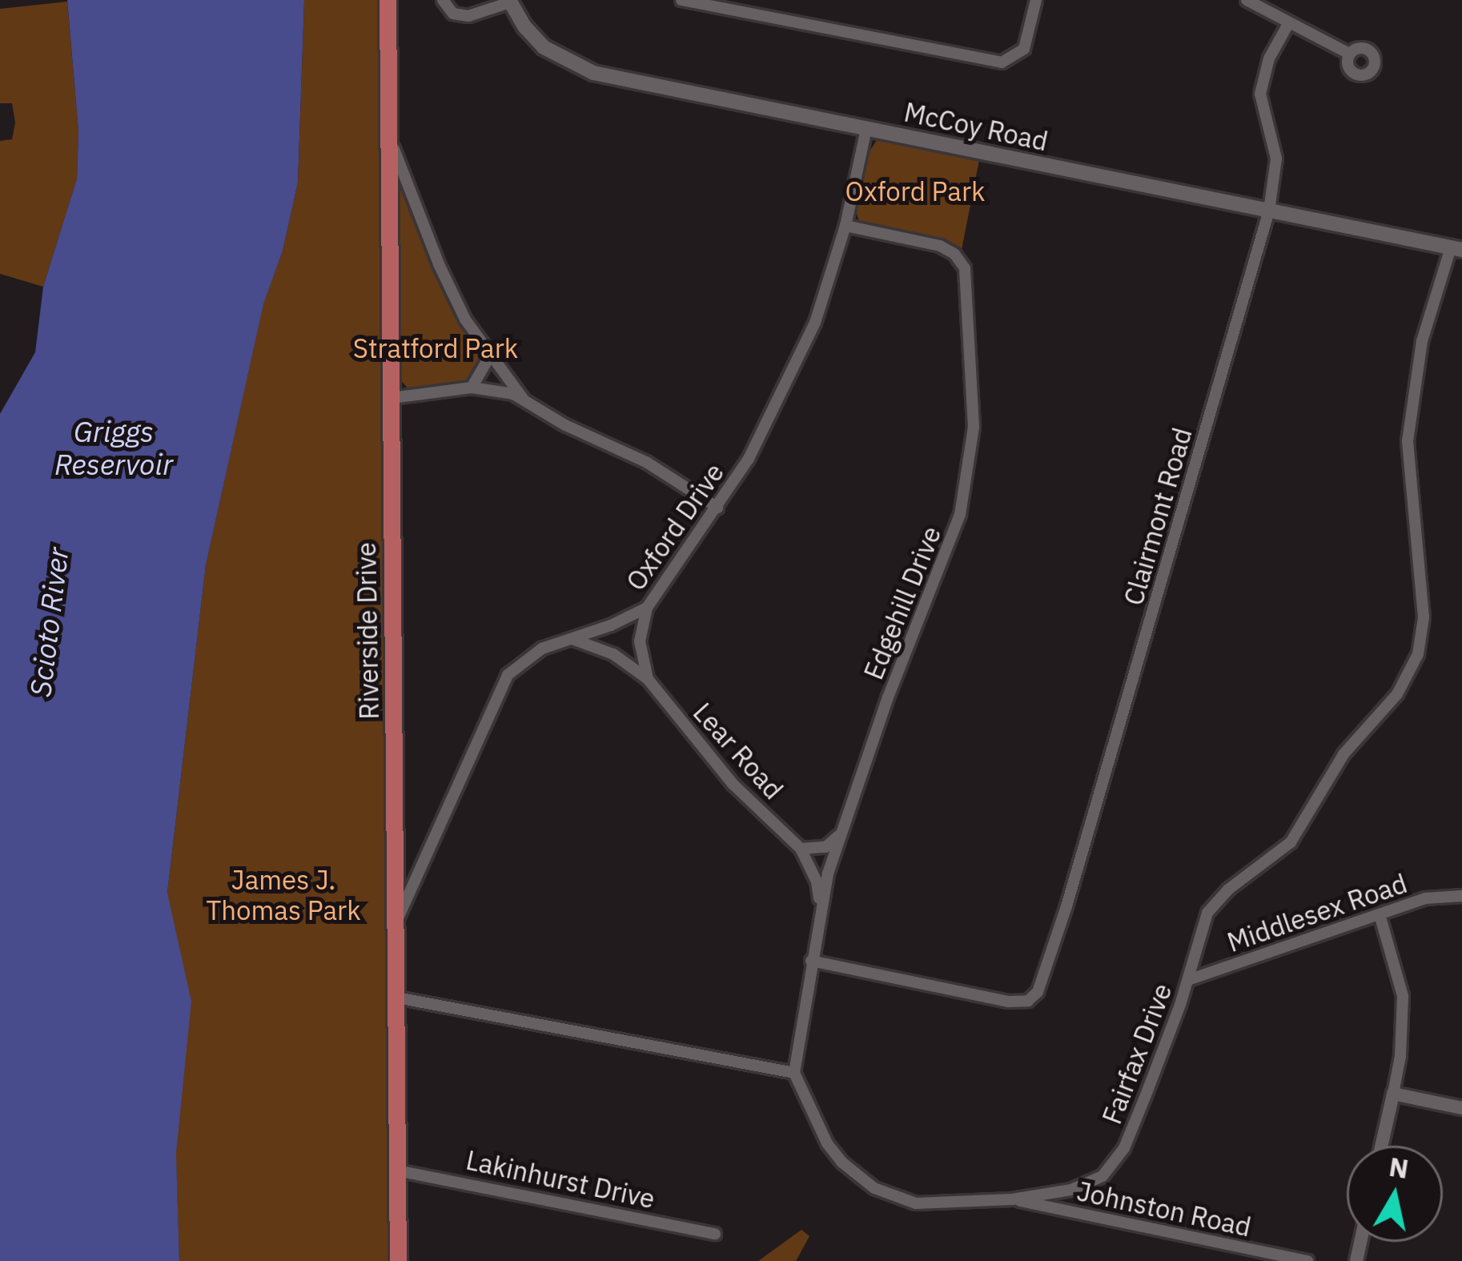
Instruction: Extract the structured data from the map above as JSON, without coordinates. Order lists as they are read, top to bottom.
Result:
{
  "streets": {
    "main road": ["McCoy Road", "Riverside Drive"],
    "street": [
      "Clairmont Road",
      "Oxford Drive",
      "Edgehill Drive",
      "Lear Road",
      "Middlesex Road",
      "Fairfax Drive",
      "Lakinhurst Drive",
      "Johnston Road"
    ]
  },
  "crossings": [
    ["McCoy Road", "Clairmont Road"],
    ["McCoy Road", "Oxford Drive"],
    ["McCoy Road", "Fairfax Drive"],
    ["Clairmont Road", "Edgehill Drive"],
    ["Oxford Drive", "Edgehill Drive"],
    ["Oxford Drive", "Riverside Drive"],
    ["Oxford Drive", "Lear Road"],
    ["Edgehill Drive", "Lear Road"],
    ["Edgehill Drive", "Fairfax Drive"],
    ["Riverside Drive", "Lakinhurst Drive"],
    ["Middlesex Road", "Fairfax Drive"],
    ["Fairfax Drive", "Johnston Road"]
  ],
  "water": ["Griggs Reservoir", "Scioto River"],
  "parks": ["Oxford Park", "Stratford Park", "James J. Thomas Park"],
  "north": "top"
}
